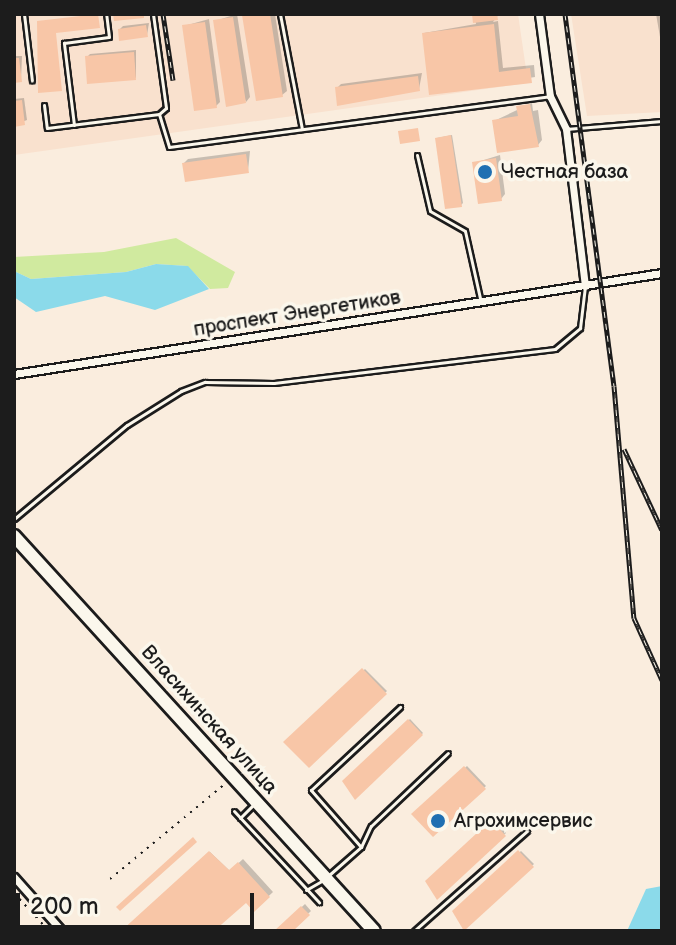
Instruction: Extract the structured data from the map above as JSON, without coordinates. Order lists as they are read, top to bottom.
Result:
{
  "streets": {
    "highway": ["Власихинская улица"],
    "street": ["проспект Энергетиков"]
  },
  "places": ["Честная база", "Агрохимсервис"],
  "scale_bar": "200 m"
}
